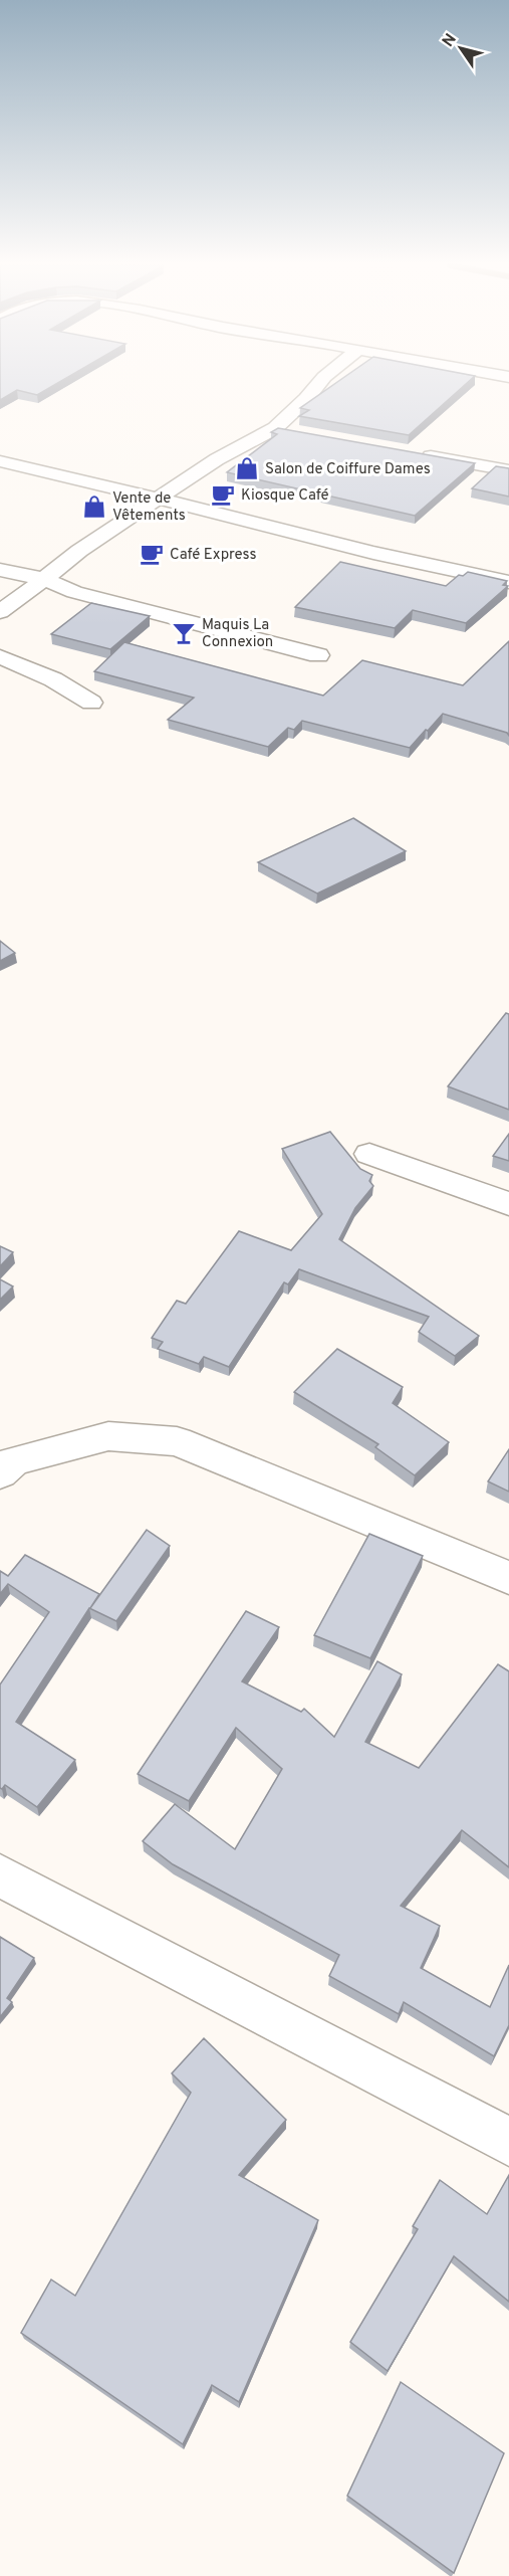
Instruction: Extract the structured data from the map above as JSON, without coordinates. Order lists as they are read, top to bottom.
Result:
{
  "places": {
    "shop": ["Salon de Coiffure Dames", "Vente de Vêtements"],
    "cafe": ["Kiosque Café", "Café Express"],
    "bar": ["Maquis La Connexion"]
  },
  "north": "top left"
}
